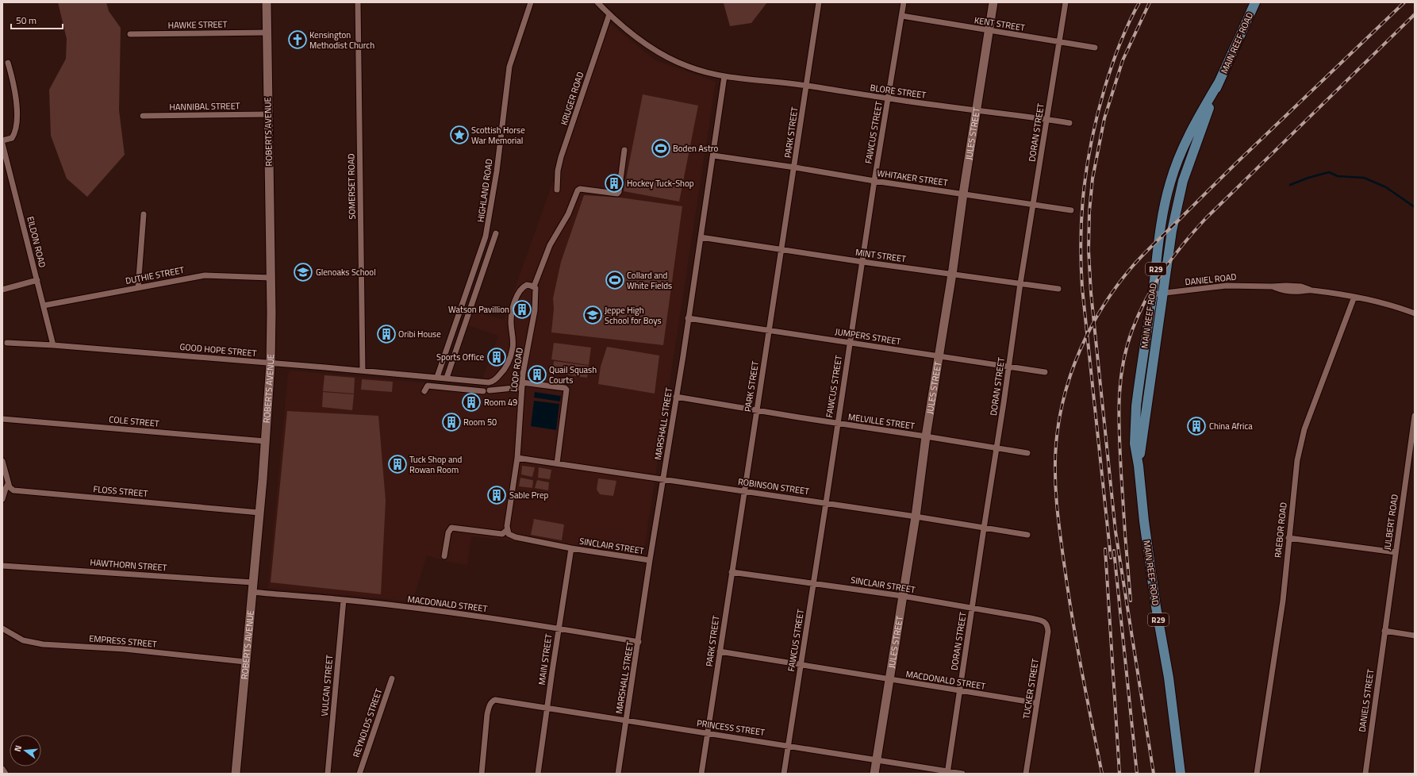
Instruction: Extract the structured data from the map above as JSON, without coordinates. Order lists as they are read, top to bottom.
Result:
{
  "streets": {
    "main road": [
      "MAIN REEF ROAD",
      "ROBERTS AVENUE",
      "JULES STREET",
      "R29"
    ],
    "street": [
      "KENT STREET",
      "HAWKE STREET",
      "BLORE STREET",
      "KRUGER ROAD",
      "HANNIBAL STREET",
      "PARK STREET",
      "FAWCUS STREET",
      "DORAN STREET",
      "WHITAKER STREET",
      "SOMERSET ROAD",
      "HIGHLAND ROAD",
      "EILDON ROAD",
      "MINT STREET",
      "DUTHIE STREET",
      "DANIEL ROAD",
      "JUMPERS STREET",
      "GOOD HOPE STREET",
      "LOOP ROAD",
      "COLE STREET",
      "MELVILLE STREET",
      "MARSHALL STREET",
      "ROBINSON STREET",
      "FLOSS STREET",
      "JULBERT ROAD",
      "RAEBOR ROAD",
      "SINCLAIR STREET",
      "HAWTHORN STREET",
      "MACDONALD STREET",
      "EMPRESS STREET",
      "MAIN STREET",
      "VULCAN STREET",
      "TUCKER STREET",
      "DANIELS STREET",
      "REYNOLDS STREET",
      "PRINCESS STREET"
    ]
  },
  "crossings": [
    ["KENT STREET", "FAWCUS STREET"],
    ["KENT STREET", "DORAN STREET"],
    ["KENT STREET", "JULES STREET"],
    ["HAWKE STREET", "ROBERTS AVENUE"],
    ["MAIN REEF ROAD", "DANIEL ROAD"],
    ["BLORE STREET", "KRUGER ROAD"],
    ["BLORE STREET", "PARK STREET"],
    ["BLORE STREET", "FAWCUS STREET"],
    ["BLORE STREET", "DORAN STREET"],
    ["BLORE STREET", "JULES STREET"],
    ["BLORE STREET", "MARSHALL STREET"],
    ["HANNIBAL STREET", "ROBERTS AVENUE"],
    ["ROBERTS AVENUE", "DUTHIE STREET"],
    ["ROBERTS AVENUE", "GOOD HOPE STREET"],
    ["ROBERTS AVENUE", "COLE STREET"],
    ["ROBERTS AVENUE", "FLOSS STREET"],
    ["ROBERTS AVENUE", "HAWTHORN STREET"],
    ["ROBERTS AVENUE", "MACDONALD STREET"],
    ["ROBERTS AVENUE", "EMPRESS STREET"],
    ["PARK STREET", "WHITAKER STREET"],
    ["PARK STREET", "MINT STREET"],
    ["PARK STREET", "JUMPERS STREET"],
    ["PARK STREET", "MELVILLE STREET"],
    ["PARK STREET", "ROBINSON STREET"],
    ["PARK STREET", "SINCLAIR STREET"],
    ["PARK STREET", "MACDONALD STREET"],
    ["PARK STREET", "PRINCESS STREET"],
    ["FAWCUS STREET", "WHITAKER STREET"],
    ["FAWCUS STREET", "MINT STREET"],
    ["FAWCUS STREET", "JUMPERS STREET"],
    ["FAWCUS STREET", "MELVILLE STREET"],
    ["FAWCUS STREET", "ROBINSON STREET"],
    ["FAWCUS STREET", "SINCLAIR STREET"],
    ["FAWCUS STREET", "MACDONALD STREET"],
    ["FAWCUS STREET", "PRINCESS STREET"],
    ["DORAN STREET", "WHITAKER STREET"],
    ["DORAN STREET", "MINT STREET"],
    ["DORAN STREET", "JUMPERS STREET"],
    ["DORAN STREET", "MELVILLE STREET"],
    ["DORAN STREET", "ROBINSON STREET"],
    ["DORAN STREET", "SINCLAIR STREET"],
    ["DORAN STREET", "MACDONALD STREET"],
    ["DORAN STREET", "PRINCESS STREET"],
    ["JULES STREET", "WHITAKER STREET"],
    ["JULES STREET", "MINT STREET"],
    ["JULES STREET", "JUMPERS STREET"],
    ["JULES STREET", "MELVILLE STREET"],
    ["JULES STREET", "ROBINSON STREET"],
    ["JULES STREET", "SINCLAIR STREET"],
    ["JULES STREET", "MACDONALD STREET"],
    ["JULES STREET", "PRINCESS STREET"],
    ["WHITAKER STREET", "MARSHALL STREET"],
    ["SOMERSET ROAD", "GOOD HOPE STREET"],
    ["HIGHLAND ROAD", "GOOD HOPE STREET"],
    ["EILDON ROAD", "DUTHIE STREET"],
    ["EILDON ROAD", "GOOD HOPE STREET"],
    ["MINT STREET", "MARSHALL STREET"],
    ["DANIEL ROAD", "RAEBOR ROAD"],
    ["JUMPERS STREET", "MARSHALL STREET"],
    ["GOOD HOPE STREET", "LOOP ROAD"],
    ["LOOP ROAD", "ROBINSON STREET"],
    ["MELVILLE STREET", "MARSHALL STREET"],
    ["MARSHALL STREET", "ROBINSON STREET"],
    ["MARSHALL STREET", "SINCLAIR STREET"],
    ["MARSHALL STREET", "MACDONALD STREET"],
    ["MARSHALL STREET", "PRINCESS STREET"],
    ["JULBERT ROAD", "DANIELS STREET"],
    ["SINCLAIR STREET", "MAIN STREET"],
    ["SINCLAIR STREET", "TUCKER STREET"],
    ["MACDONALD STREET", "MAIN STREET"],
    ["MACDONALD STREET", "VULCAN STREET"],
    ["MACDONALD STREET", "TUCKER STREET"],
    ["MAIN STREET", "PRINCESS STREET"]
  ],
  "places": {
    "church": ["Kensington Methodist Church"],
    "place": ["Scottish Horse War Memorial"],
    "sports": ["Boden Astro", "Collard and White Fields"],
    "building": [
      "Hockey Tuck-Shop",
      "Watson Pavillion",
      "Oribi House",
      "Sports Office",
      "Quail Squash Courts",
      "Room 49",
      "Room 50",
      "China Africa",
      "Tuck Shop and Rowan Room",
      "Sable Prep"
    ],
    "school or university": ["Glenoaks School", "Jeppe High School for Boys"]
  },
  "scale_bar": "50 m",
  "north": "left"
}
